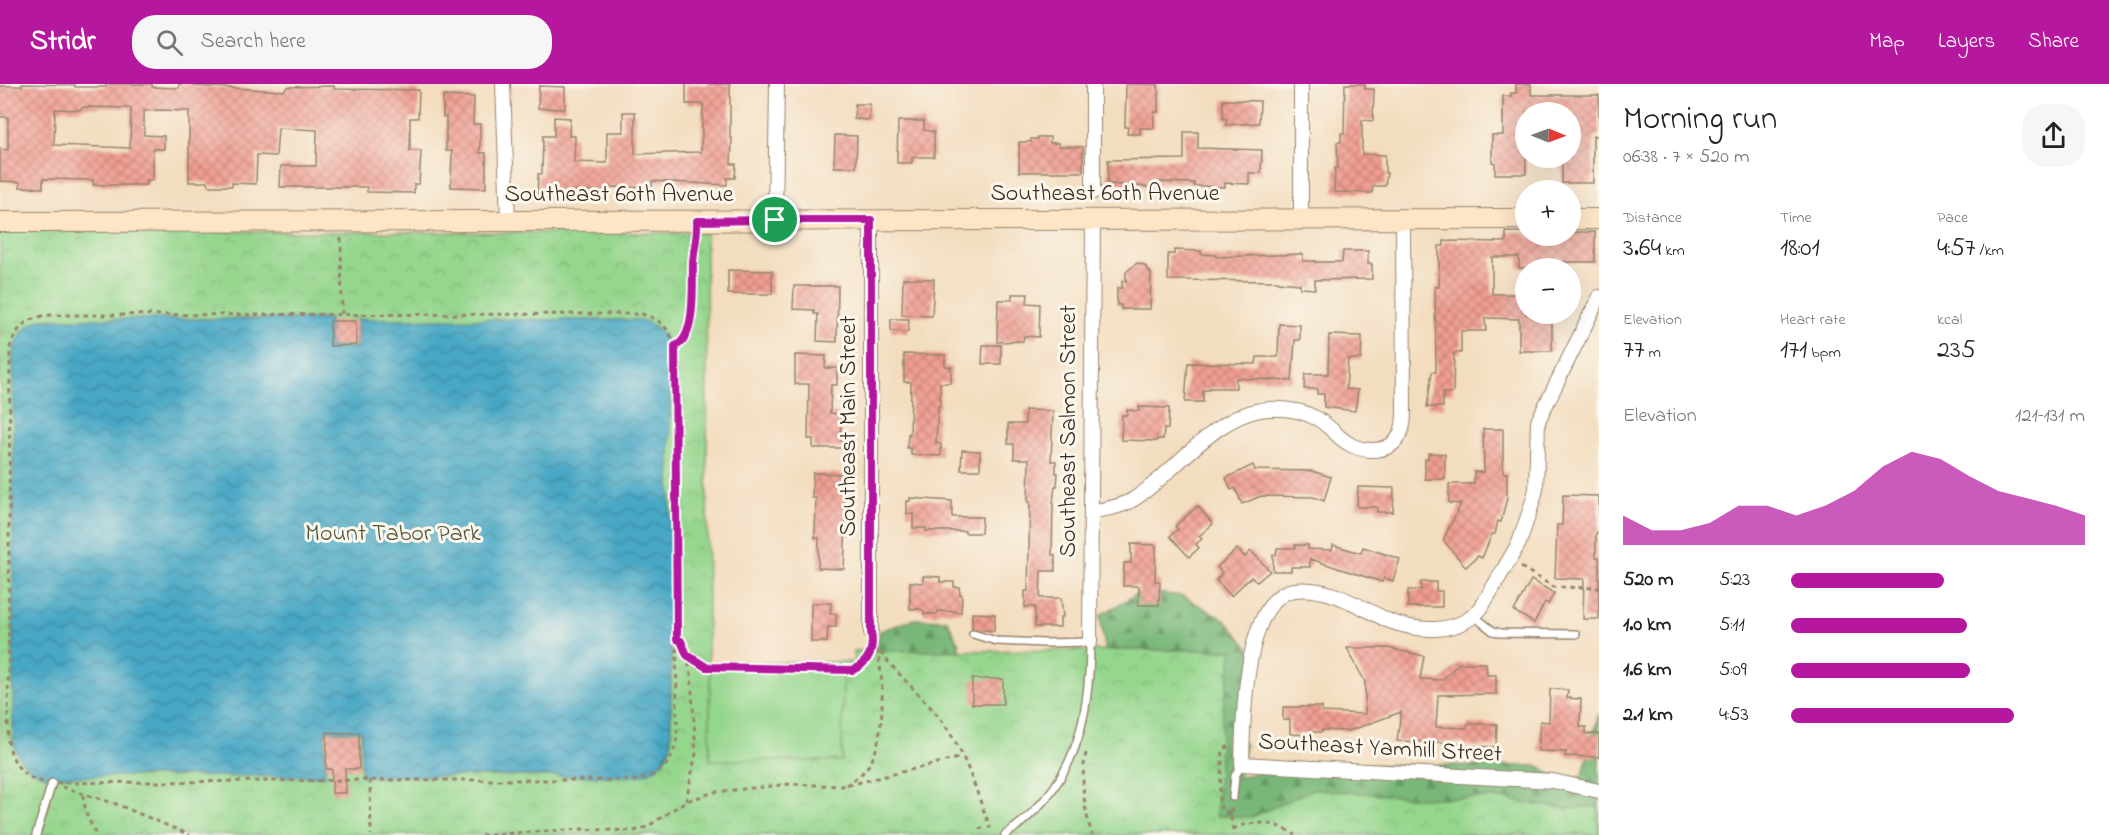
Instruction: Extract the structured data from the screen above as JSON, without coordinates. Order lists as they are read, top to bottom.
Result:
{
  "streets": {
    "main road": ["Southeast 60th Avenue"],
    "street": ["Southeast Main Street", "Southeast Salmon Street", "Southeast Yamhill Street"]
  },
  "crossings": [
    ["Southeast 60th Avenue", "Southeast Main Street"],
    ["Southeast 60th Avenue", "Southeast Salmon Street"]
  ],
  "parks": ["Mount Tabor Park"],
  "north": "right",
  "page": {
    "header": "Stridr",
    "search": "Search here",
    "nav": ["Map", "Layers", "Share"],
    "heading": ["Morning run", "06:38 · 7 × 520 m"],
    "map_buttons": ["+", "−"],
    "stats": [
      ["Distance", "3.64 km"],
      ["Time", "18:01"],
      ["Pace", "4:57 /km"],
      ["Elevation", "77 m"],
      ["Heart rate", "171 bpm"],
      ["kcal", "235"]
    ],
    "chart": ["Elevation", "121–131 m"],
    "list": [
      {
        "name": "520 m",
        "note": "5:23"
      },
      {
        "name": "1.0 km",
        "note": "5:11"
      },
      {
        "name": "1.6 km",
        "note": "5:09"
      },
      {
        "name": "2.1 km",
        "note": "4:53"
      }
    ]
  }
}
